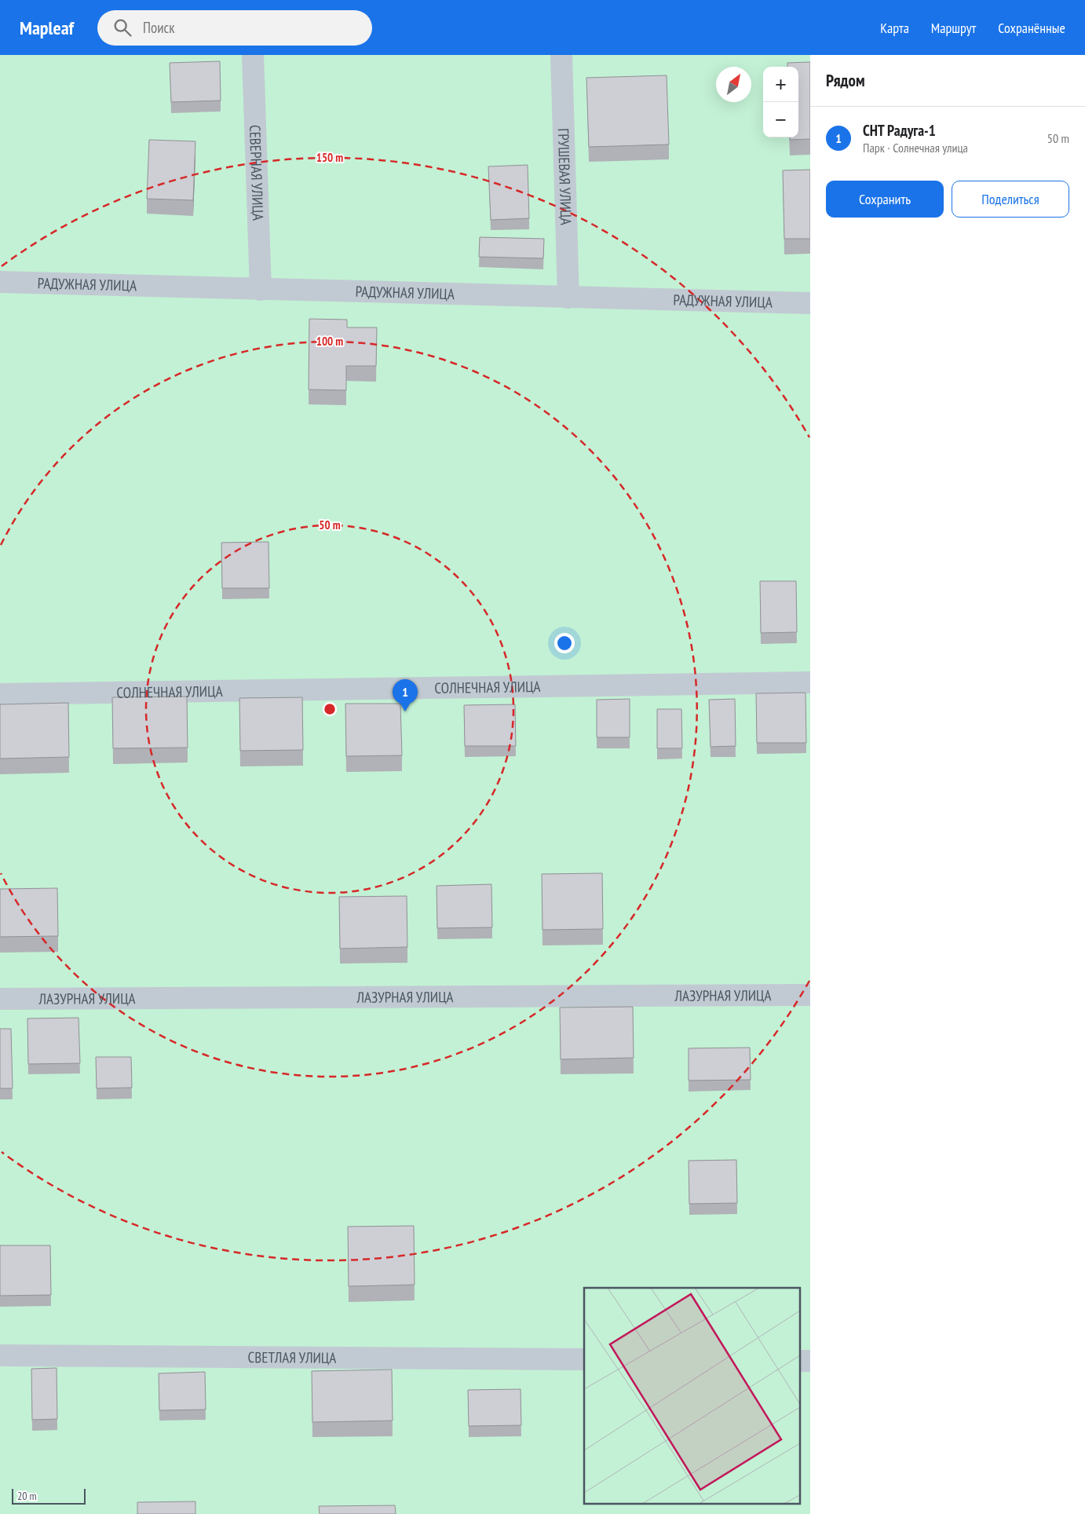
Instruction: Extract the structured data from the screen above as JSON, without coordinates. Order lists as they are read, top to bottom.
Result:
{
  "streets": {
    "street": [
      "СЕВЕРНАЯ УЛИЦА",
      "ГРУШЕВАЯ УЛИЦА",
      "РАДУЖНАЯ УЛИЦА",
      "СОЛНЕЧНАЯ УЛИЦА",
      "ЛАЗУРНАЯ УЛИЦА",
      "СВЕТЛАЯ УЛИЦА"
    ]
  },
  "crossings": [
    ["СЕВЕРНАЯ УЛИЦА", "РАДУЖНАЯ УЛИЦА"],
    ["ГРУШЕВАЯ УЛИЦА", "РАДУЖНАЯ УЛИЦА"]
  ],
  "scale_bar": "20 m",
  "north": "top right",
  "page": {
    "header": "Mapleaf",
    "search": "Поиск",
    "nav": ["Карта", "Маршрут", "Сохранённые"],
    "heading": "Рядом",
    "map_buttons": ["+", "−"],
    "list": [
      {
        "mark": "1",
        "name": "СНТ Радуга-1",
        "note": "Парк · Солнечная улица",
        "value": "50 m"
      }
    ],
    "buttons": ["Сохранить", "Поделиться"],
    "pins": "1",
    "scale": "20 m"
  },
  "rings": ["150 m", "100 m", "50 m"]
}
